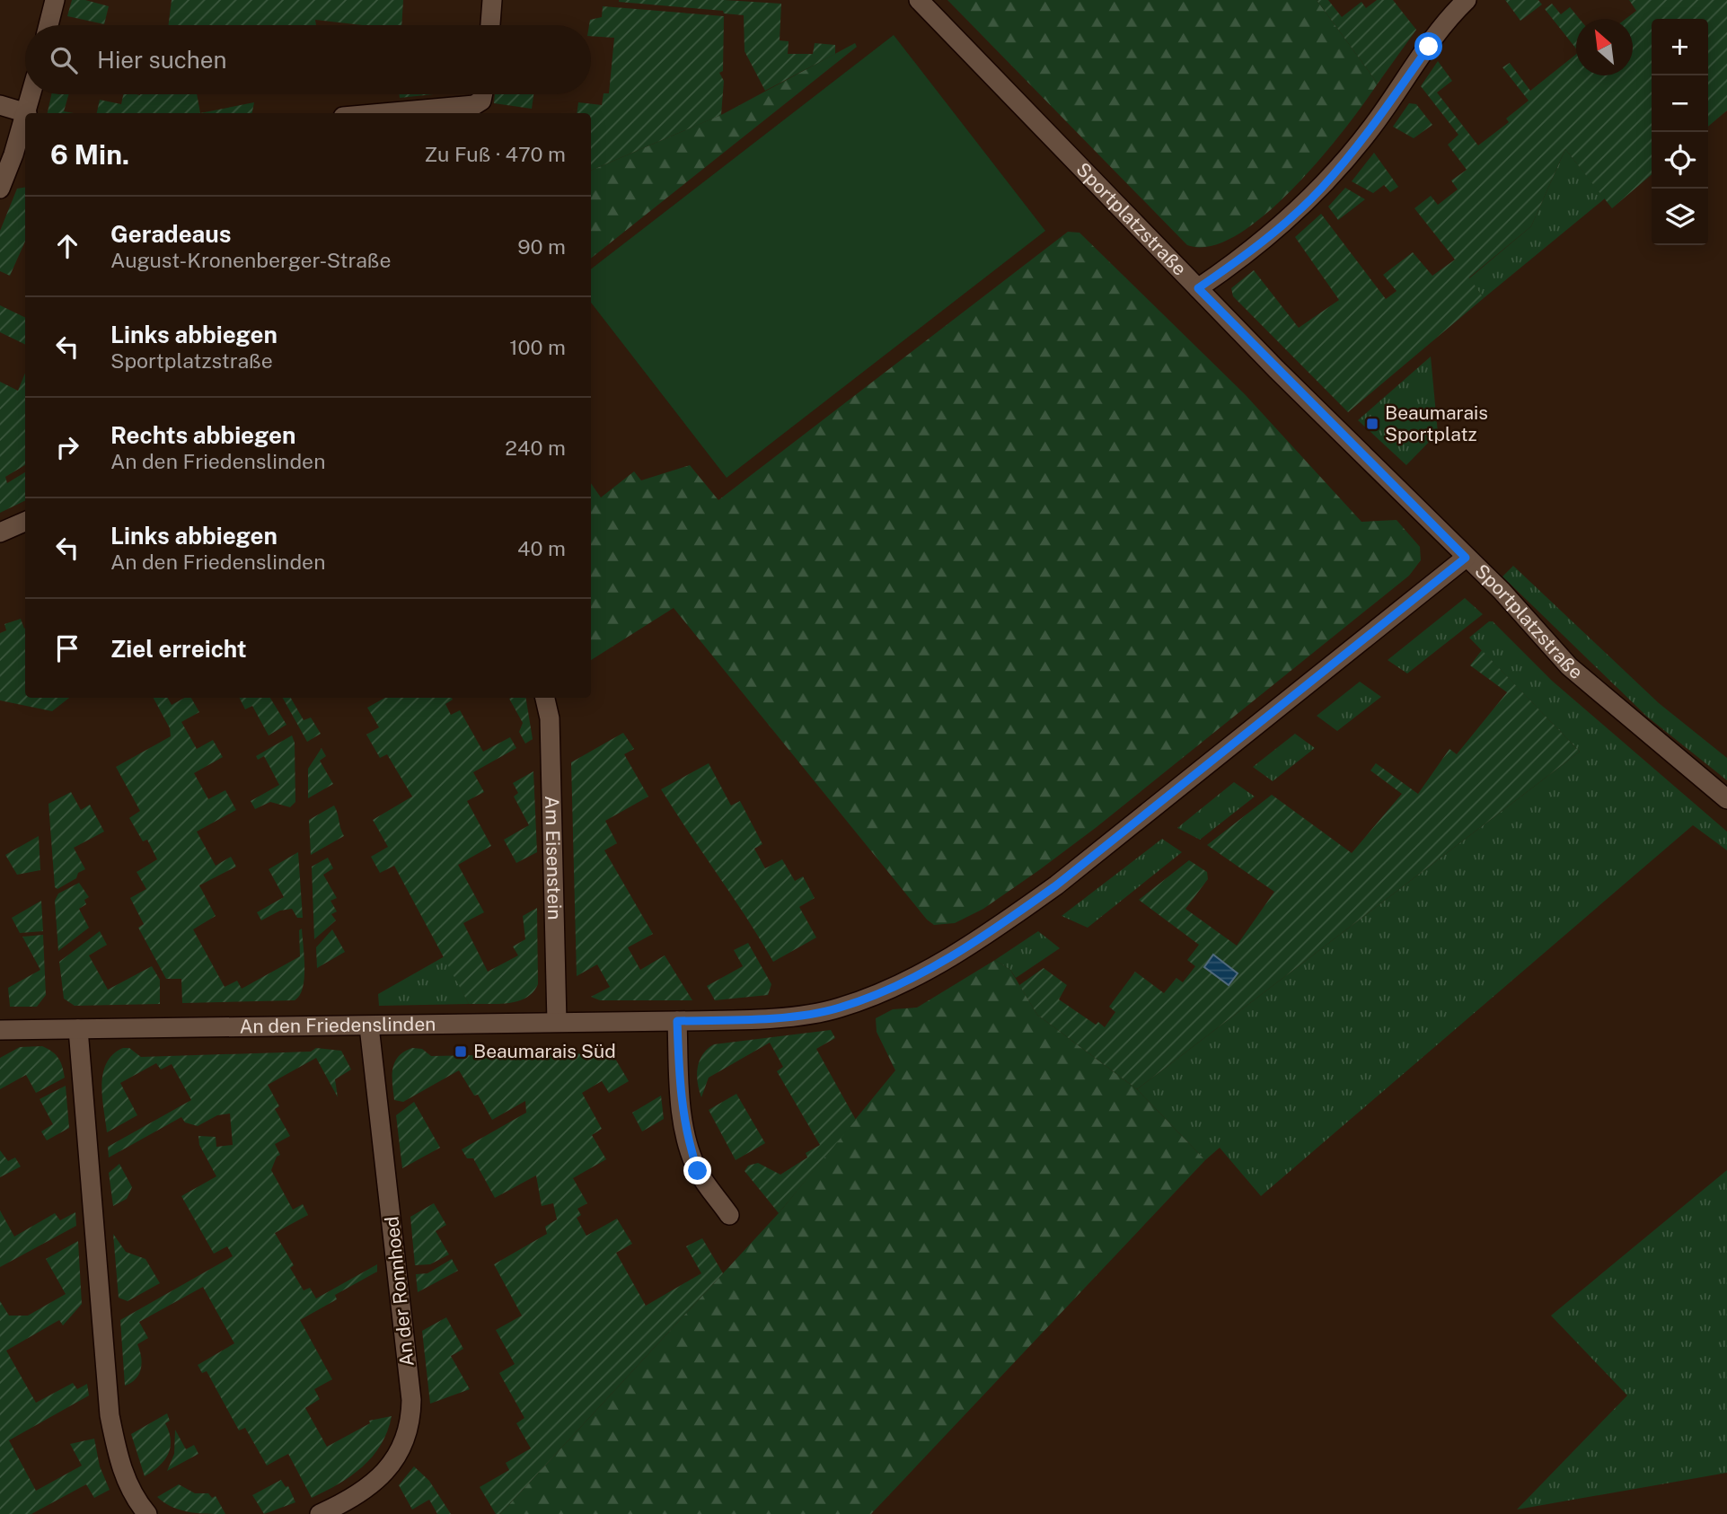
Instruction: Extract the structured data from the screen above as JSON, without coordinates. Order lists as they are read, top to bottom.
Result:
{
  "streets": {
    "street": [
      "Sportplatzstraße",
      "Am Eisenstein",
      "An den Friedenslinden",
      "An der Ronnhoed"
    ]
  },
  "crossings": [
    ["Sportplatzstraße", "An den Friedenslinden"],
    ["Am Eisenstein", "An den Friedenslinden"],
    ["An den Friedenslinden", "An der Ronnhoed"]
  ],
  "places": {
    "transit": ["Beaumarais Sportplatz", "Beaumarais Süd"]
  },
  "north": "top left",
  "page": {
    "map_buttons": ["+", "−"],
    "search": "Hier suchen",
    "heading": ["6 Min.", "Zu Fuß · 470 m"],
    "list": [
      ["Geradeaus", "August-Kronenberger-Straße", "90 m"],
      ["Links abbiegen", "Sportplatzstraße", "100 m"],
      ["Rechts abbiegen", "An den Friedenslinden", "240 m"],
      ["Links abbiegen", "An den Friedenslinden", "40 m"],
      "Ziel erreicht"
    ]
  }
}
